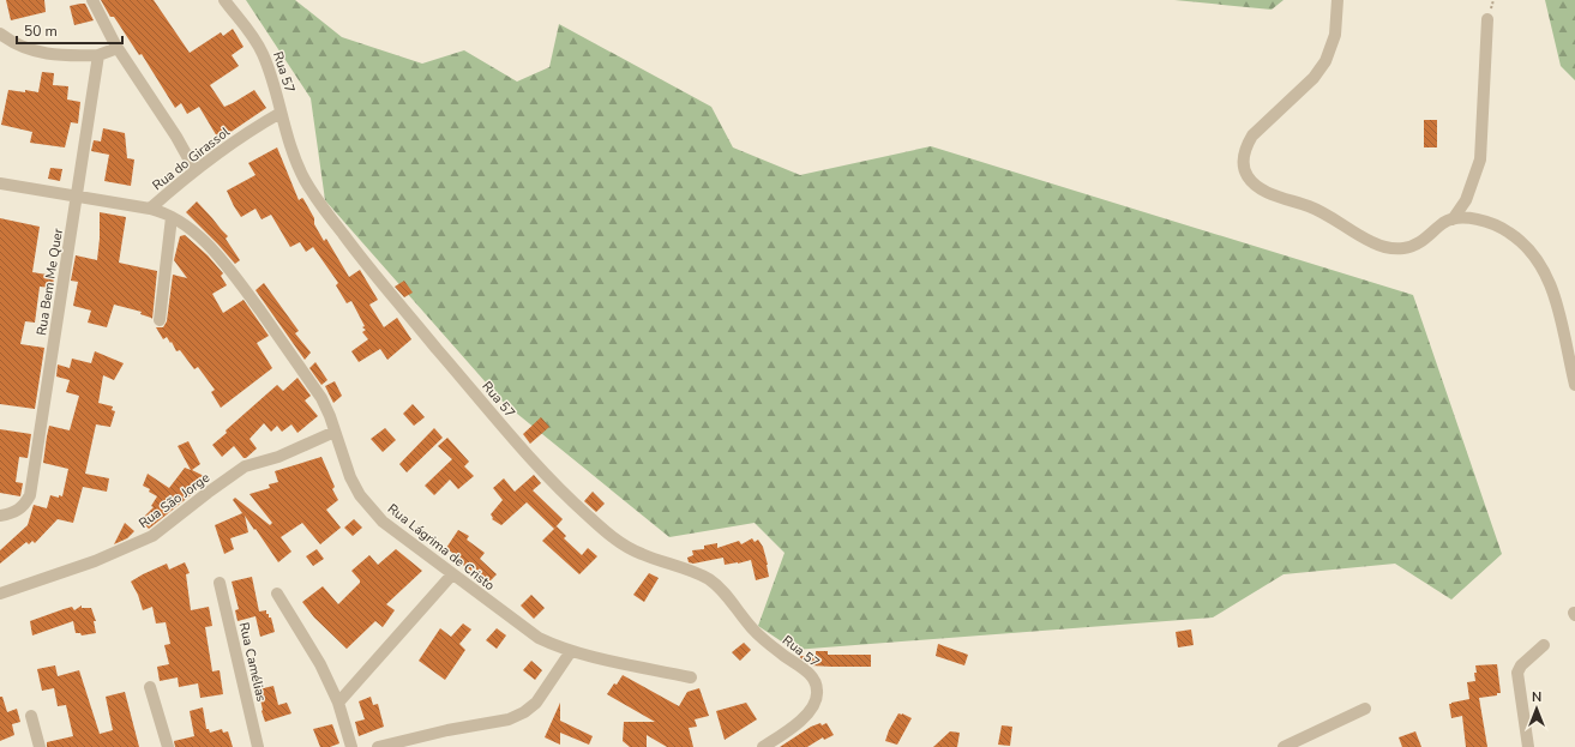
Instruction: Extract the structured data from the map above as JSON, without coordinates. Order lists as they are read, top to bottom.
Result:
{
  "streets": {
    "street": [
      "Rua 57",
      "Rua do Girassol",
      "Rua Bem Me Quer",
      "Rua São Jorge",
      "Rua Lágrima de Cristo",
      "Rua Camélias"
    ]
  },
  "crossings": [
    ["Rua 57", "Rua do Girassol"],
    ["Rua do Girassol", "Rua Bem Me Quer"],
    ["Rua do Girassol", "Rua Lágrima de Cristo"],
    ["Rua São Jorge", "Rua Lágrima de Cristo"]
  ],
  "scale_bar": "50 m",
  "north": "top"
}
